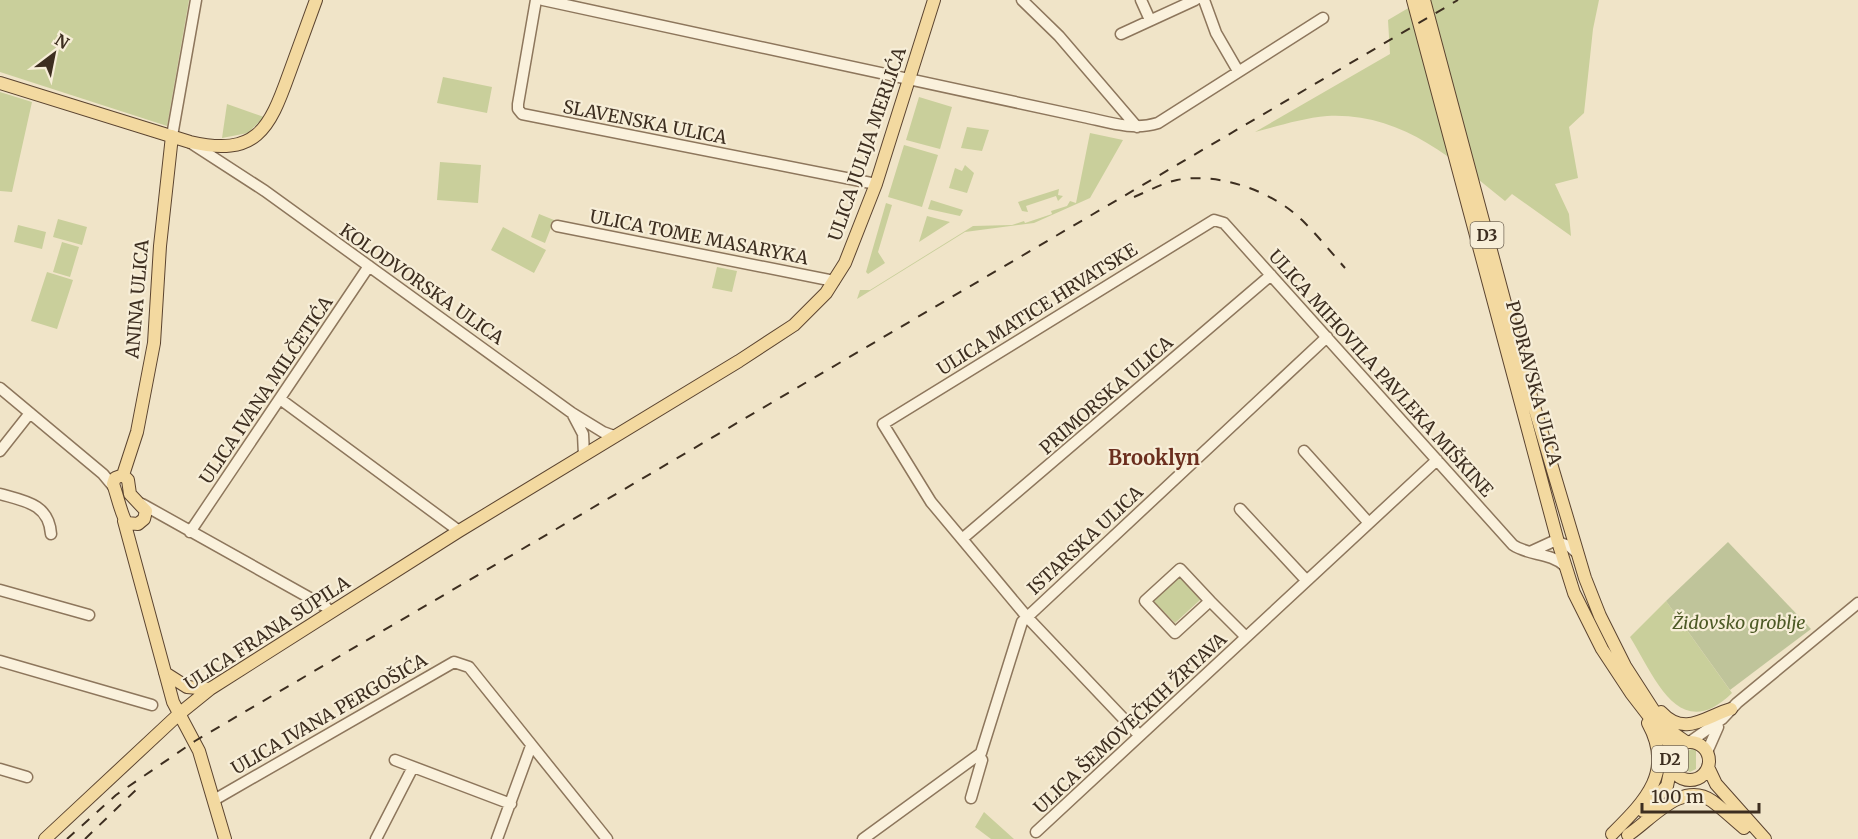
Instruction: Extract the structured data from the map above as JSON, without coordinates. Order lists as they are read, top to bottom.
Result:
{
  "streets": {
    "main road": [
      "ULICA JULIJA MERLIĆA",
      "D3",
      "ANINA ULICA",
      "PODRAVSKA ULICA",
      "ULICA FRANA SUPILA",
      "D2"
    ],
    "street": [
      "SLAVENSKA ULICA",
      "ULICA TOME MASARYKA",
      "KOLODVORSKA ULICA",
      "ULICA MATICE HRVATSKE",
      "ULICA MIHOVILA PAVLEKA MIŠKINE",
      "ULICA IVANA MILČETIĆA",
      "PRIMORSKA ULICA",
      "ISTARSKA ULICA",
      "ULICA IVANA PERGOŠIĆA",
      "ULICA ŠEMOVEČKIH ŽRTAVA"
    ]
  },
  "crossings": [
    ["SLAVENSKA ULICA", "ULICA JULIJA MERLIĆA"],
    ["ULICA JULIJA MERLIĆA", "ULICA TOME MASARYKA"],
    ["ULICA JULIJA MERLIĆA", "KOLODVORSKA ULICA"],
    ["ULICA JULIJA MERLIĆA", "ULICA FRANA SUPILA"],
    ["KOLODVORSKA ULICA", "ULICA IVANA MILČETIĆA"],
    ["KOLODVORSKA ULICA", "ULICA FRANA SUPILA"],
    ["ULICA MATICE HRVATSKE", "ULICA MIHOVILA PAVLEKA MIŠKINE"],
    ["ULICA MATICE HRVATSKE", "PRIMORSKA ULICA"],
    ["ULICA MIHOVILA PAVLEKA MIŠKINE", "PODRAVSKA ULICA"],
    ["ULICA MIHOVILA PAVLEKA MIŠKINE", "PRIMORSKA ULICA"],
    ["ULICA MIHOVILA PAVLEKA MIŠKINE", "ISTARSKA ULICA"],
    ["ULICA MIHOVILA PAVLEKA MIŠKINE", "ULICA ŠEMOVEČKIH ŽRTAVA"],
    ["PODRAVSKA ULICA", "D2"]
  ],
  "districts": ["Brooklyn"],
  "parks": ["Židovsko groblje"],
  "scale_bar": "100 m",
  "north": "top right"
}
